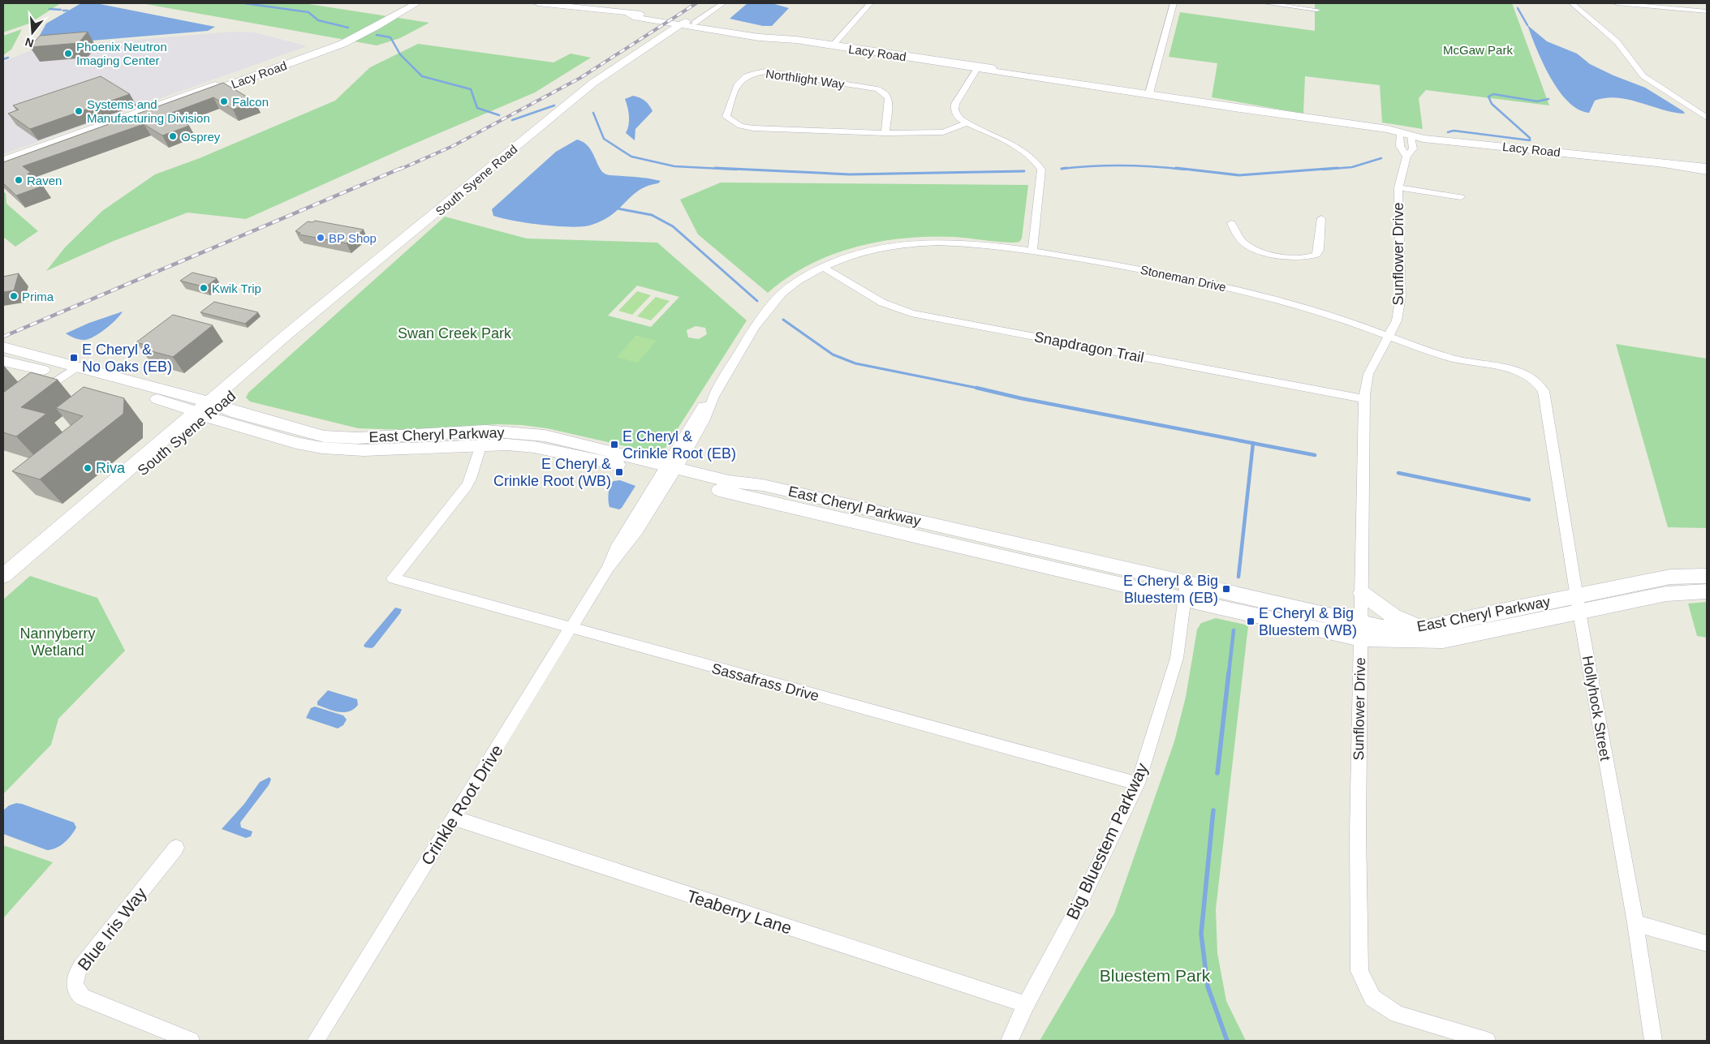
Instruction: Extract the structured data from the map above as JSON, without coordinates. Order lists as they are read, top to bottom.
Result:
{
  "streets": {
    "street": [
      "Lacy Road",
      "Northlight Way",
      "South Syene Road",
      "Sunflower Drive",
      "Stoneman Drive",
      "Snapdragon Trail",
      "East Cheryl Parkway",
      "Sassafrass Drive",
      "Hollyhock Street",
      "Crinkle Root Drive",
      "Big Bluestem Parkway",
      "Teaberry Lane",
      "Blue Iris Way"
    ]
  },
  "crossings": [
    ["Lacy Road", "South Syene Road"],
    ["Lacy Road", "Sunflower Drive"],
    ["South Syene Road", "East Cheryl Parkway"],
    ["Sunflower Drive", "Stoneman Drive"],
    ["Sunflower Drive", "Snapdragon Trail"],
    ["Sunflower Drive", "East Cheryl Parkway"],
    ["Stoneman Drive", "Snapdragon Trail"],
    ["Stoneman Drive", "Hollyhock Street"],
    ["Stoneman Drive", "Crinkle Root Drive"],
    ["Snapdragon Trail", "Crinkle Root Drive"],
    ["East Cheryl Parkway", "Sassafrass Drive"],
    ["East Cheryl Parkway", "Hollyhock Street"],
    ["East Cheryl Parkway", "Crinkle Root Drive"],
    ["East Cheryl Parkway", "Big Bluestem Parkway"],
    ["Sassafrass Drive", "Crinkle Root Drive"],
    ["Sassafrass Drive", "Big Bluestem Parkway"],
    ["Crinkle Root Drive", "Teaberry Lane"],
    ["Big Bluestem Parkway", "Teaberry Lane"]
  ],
  "parks": [
    "McGaw Park",
    "Swan Creek Park",
    "Nannyberry Wetland",
    "Bluestem Park"
  ],
  "places": {
    "other": [
      "Phoenix Neutron Imaging Center",
      "Falcon",
      "Systems and Manufacturing Division",
      "Osprey",
      "Raven",
      "BP Shop",
      "Kwik Trip",
      "Prima",
      "Riva"
    ],
    "transit": [
      "E Cheryl & No Oaks (EB)",
      "E Cheryl & Crinkle Root (EB)",
      "E Cheryl & Crinkle Root (WB)",
      "E Cheryl & Big Bluestem (EB)",
      "E Cheryl & Big Bluestem (WB)"
    ]
  },
  "north": "bottom"
}
